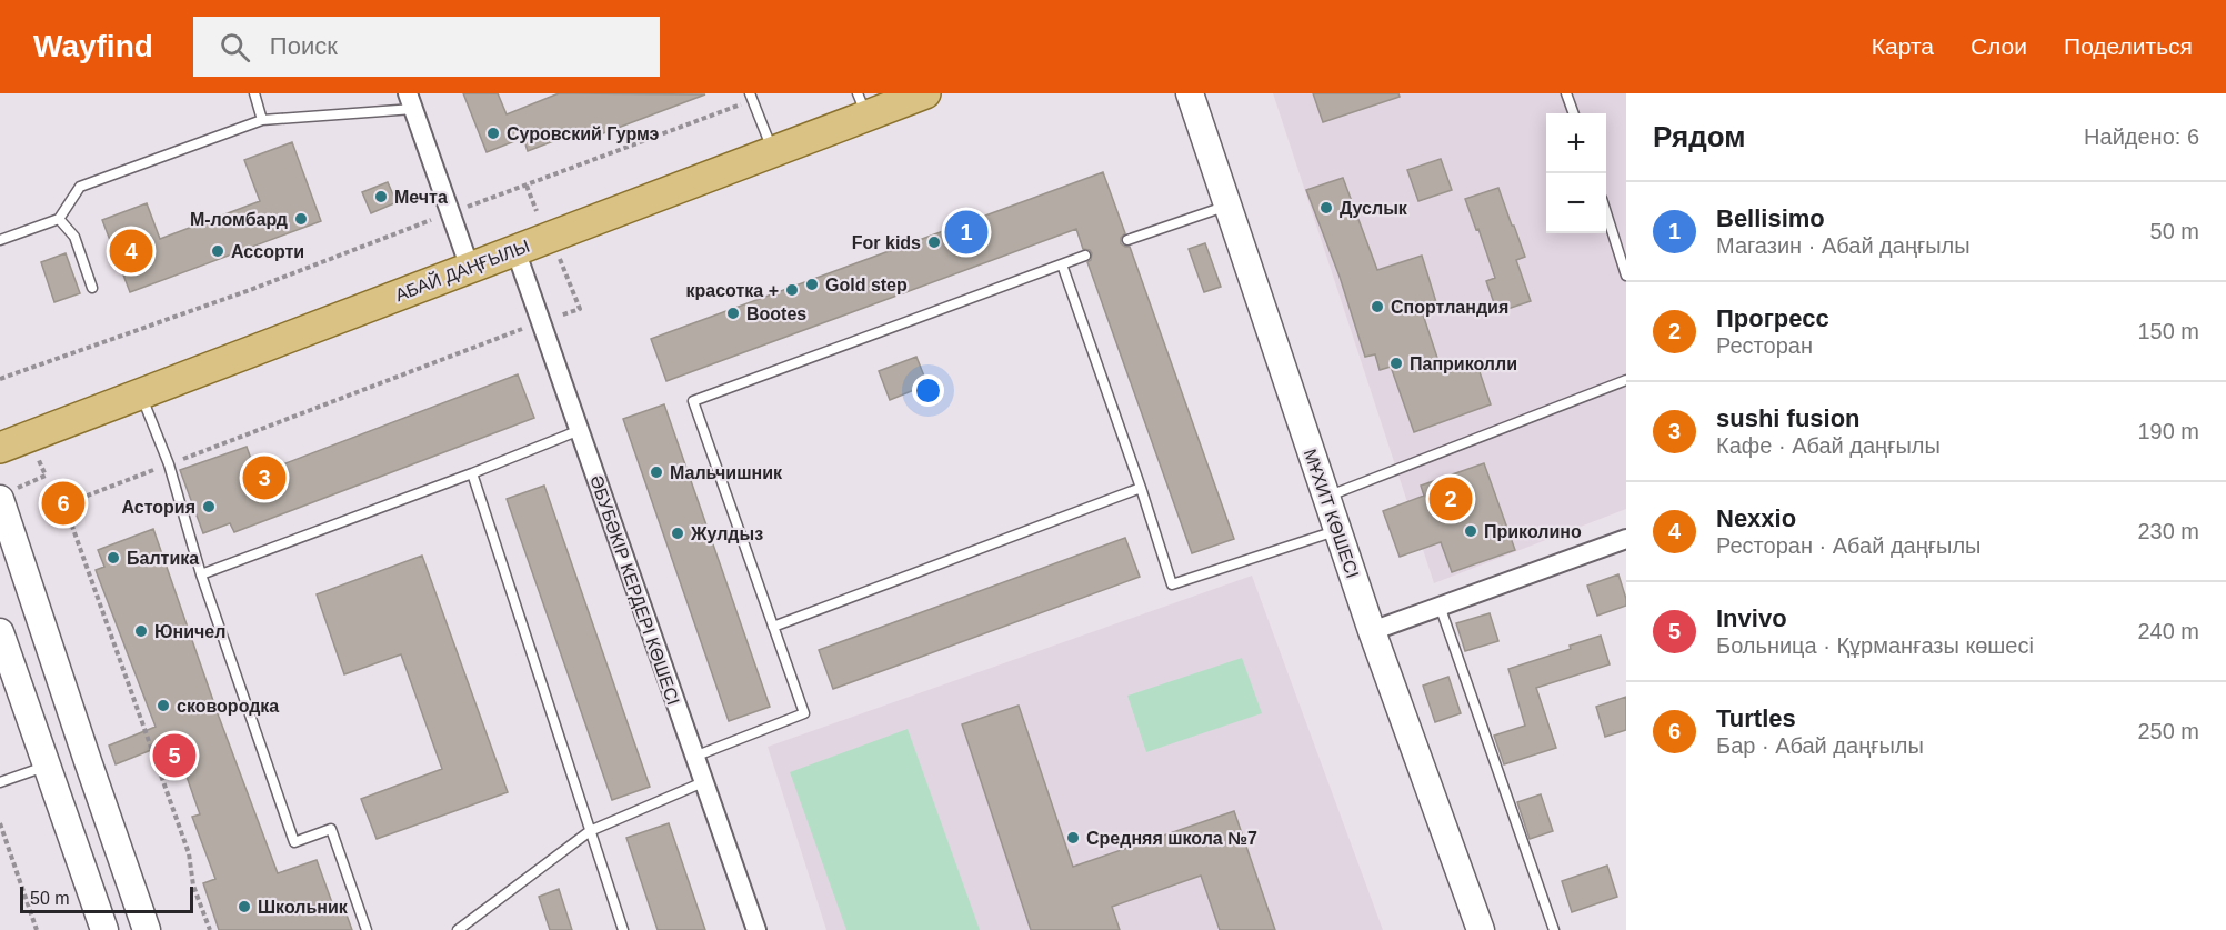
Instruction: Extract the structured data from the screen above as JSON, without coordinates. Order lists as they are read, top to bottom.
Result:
{
  "streets": {
    "main road": ["АБАЙ ДАҢҒЫЛЫ"],
    "street": ["МҰХИТ КӨШЕСІ", "ӘБУБӘКІР КЕРДЕРІ КӨШЕСІ"]
  },
  "crossings": [
    ["АБАЙ ДАҢҒЫЛЫ", "ӘБУБӘКІР КЕРДЕРІ КӨШЕСІ"]
  ],
  "places": [
    "Суровский Гурмэ",
    "Мечта",
    "Дуслык",
    "М-ломбард",
    "For kids",
    "Ассорти",
    "Gold step",
    "красотка +",
    "Спортландия",
    "Bootes",
    "Паприколли",
    "Мальчишник",
    "Астория",
    "Приколино",
    "Жулдыз",
    "Балтика",
    "Юничел",
    "сковородка",
    "Средняя школа №7",
    "Школьник"
  ],
  "scale_bar": "50 m",
  "page": {
    "header": "Wayfind",
    "search": "Поиск",
    "nav": ["Карта", "Слои", "Поделиться"],
    "heading": ["Рядом", "Найдено: 6"],
    "map_buttons": ["+", "−"],
    "list": [
      {
        "mark": "1",
        "name": "Bellisimo",
        "note": "Магазин · Абай даңғылы",
        "value": "50 m"
      },
      {
        "mark": "2",
        "name": "Прогресс",
        "note": "Ресторан",
        "value": "150 m"
      },
      {
        "mark": "3",
        "name": "sushi fusion",
        "note": "Кафе · Абай даңғылы",
        "value": "190 m"
      },
      {
        "mark": "4",
        "name": "Nexxio",
        "note": "Ресторан · Абай даңғылы",
        "value": "230 m"
      },
      {
        "mark": "5",
        "name": "Invivo",
        "note": "Больница · Құрманғазы көшесі",
        "value": "240 m"
      },
      {
        "mark": "6",
        "name": "Turtles",
        "note": "Бар · Абай даңғылы",
        "value": "250 m"
      }
    ],
    "pins": [
      "1",
      "4",
      "3",
      "2",
      "6",
      "5"
    ],
    "scale": "50 m"
  }
}
